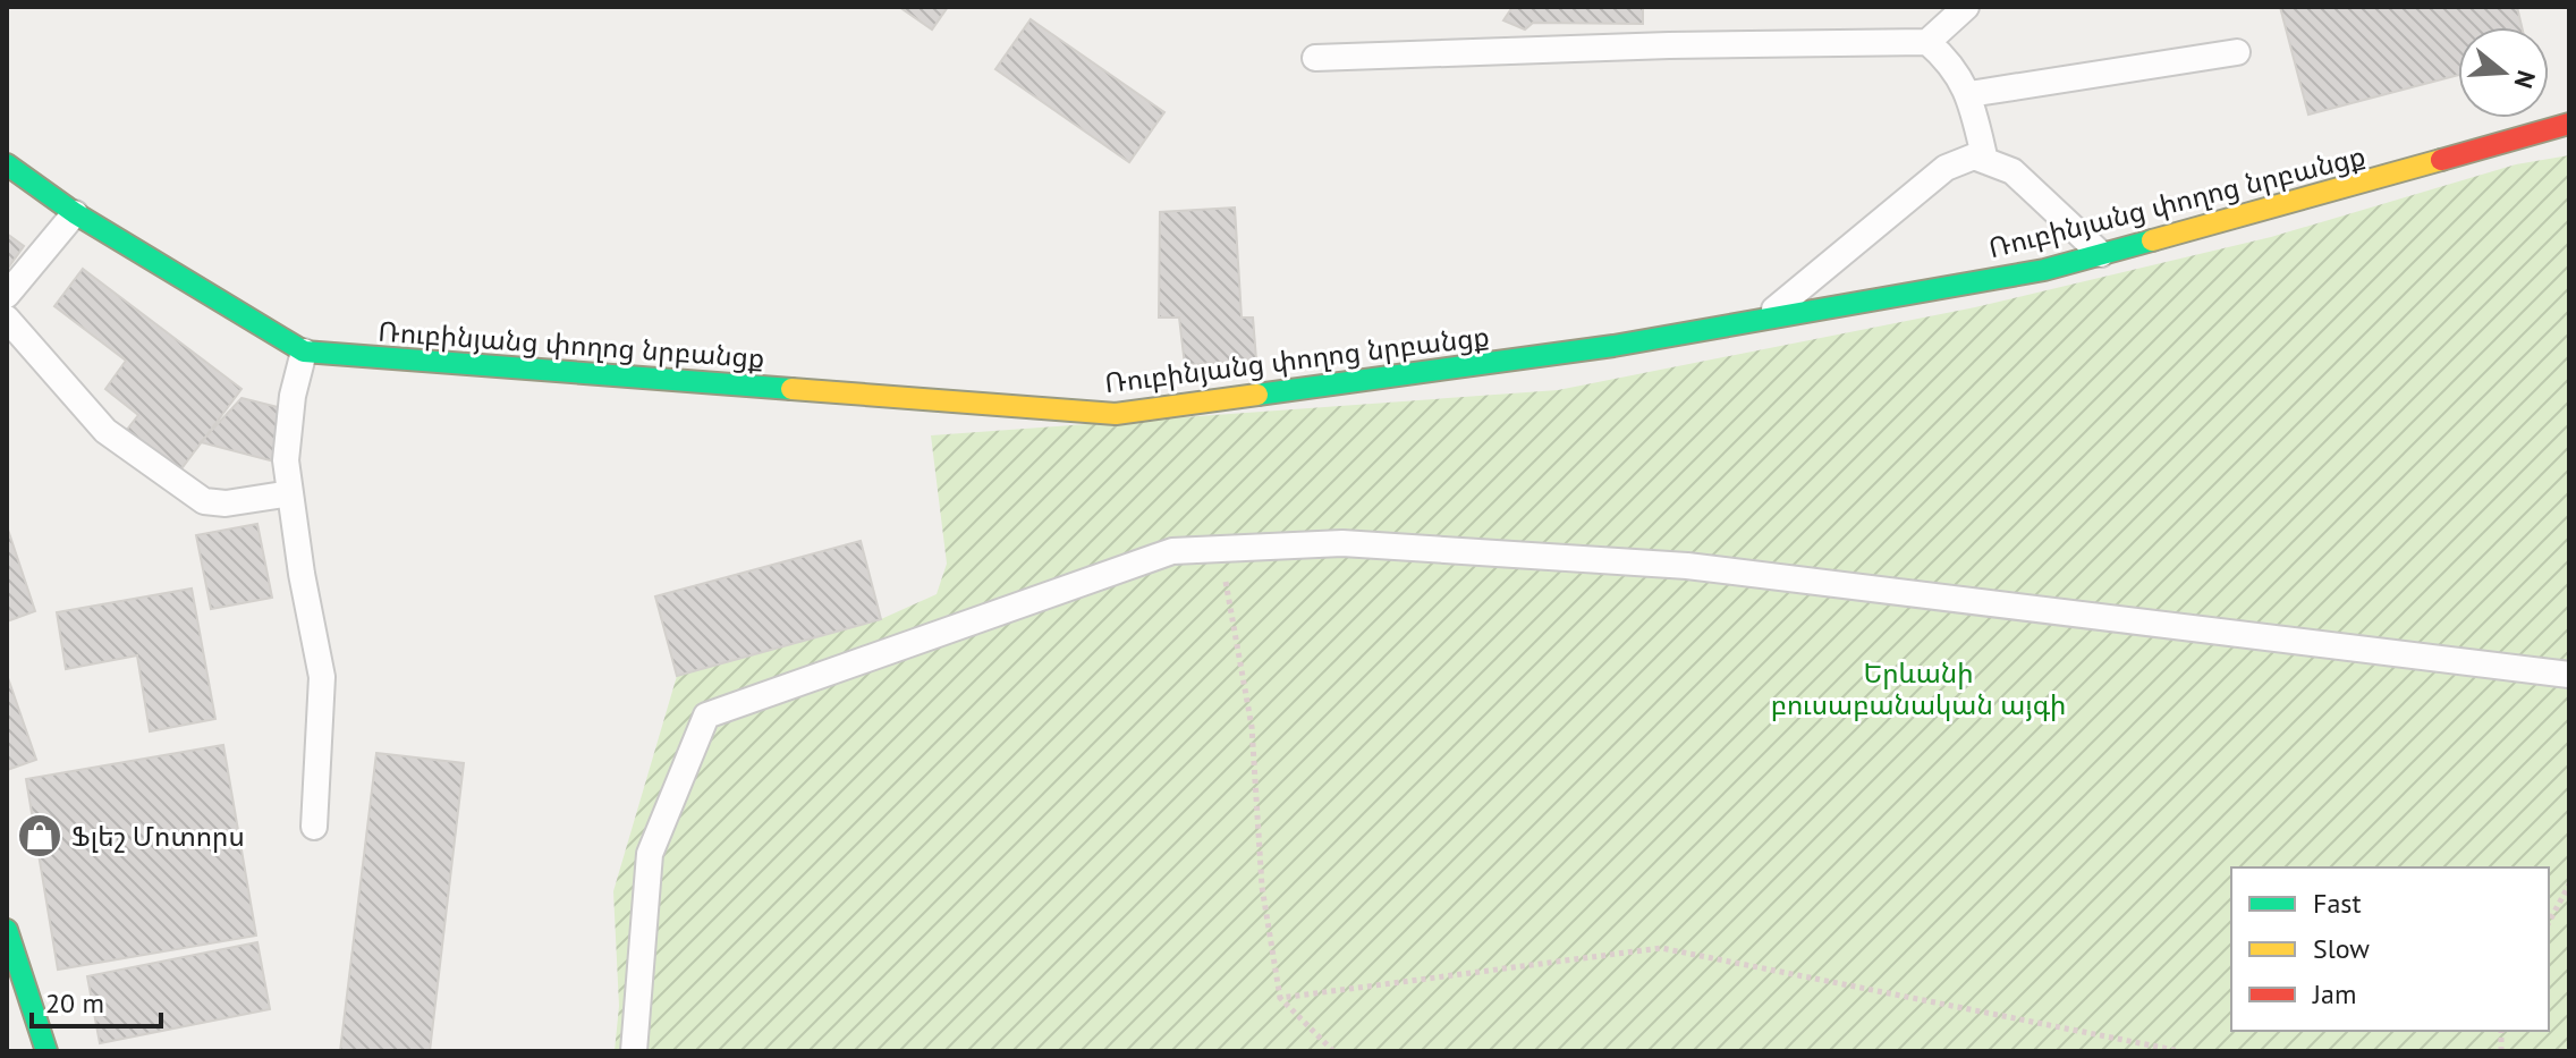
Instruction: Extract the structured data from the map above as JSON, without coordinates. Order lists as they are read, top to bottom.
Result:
{
  "streets": {
    "street": ["Ռուբինյանց փողոց նրբանցք"]
  },
  "parks": ["Երևանի բուսաբանական այգի"],
  "places": {
    "shop": ["Ֆլեշ Մոտորս"]
  },
  "legend": ["Fast", "Slow", "Jam"],
  "scale_bar": "20 m",
  "north": "right"
}
